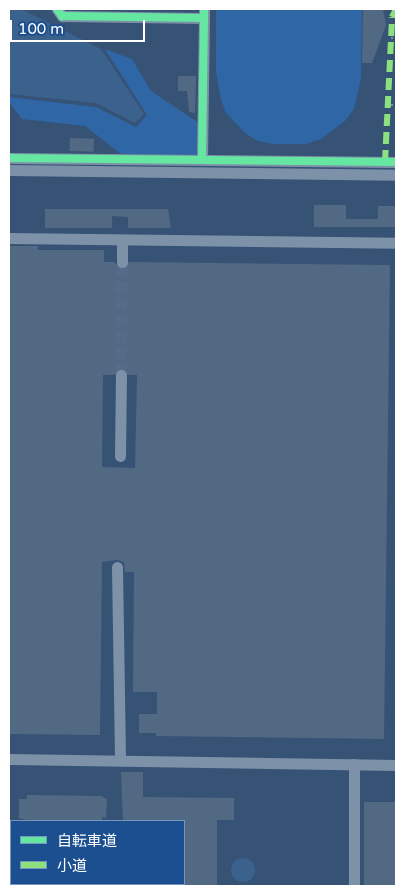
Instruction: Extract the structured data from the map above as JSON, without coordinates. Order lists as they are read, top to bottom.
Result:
{
  "legend": ["自転車道", "小道"],
  "scale_bar": "100 m"
}
